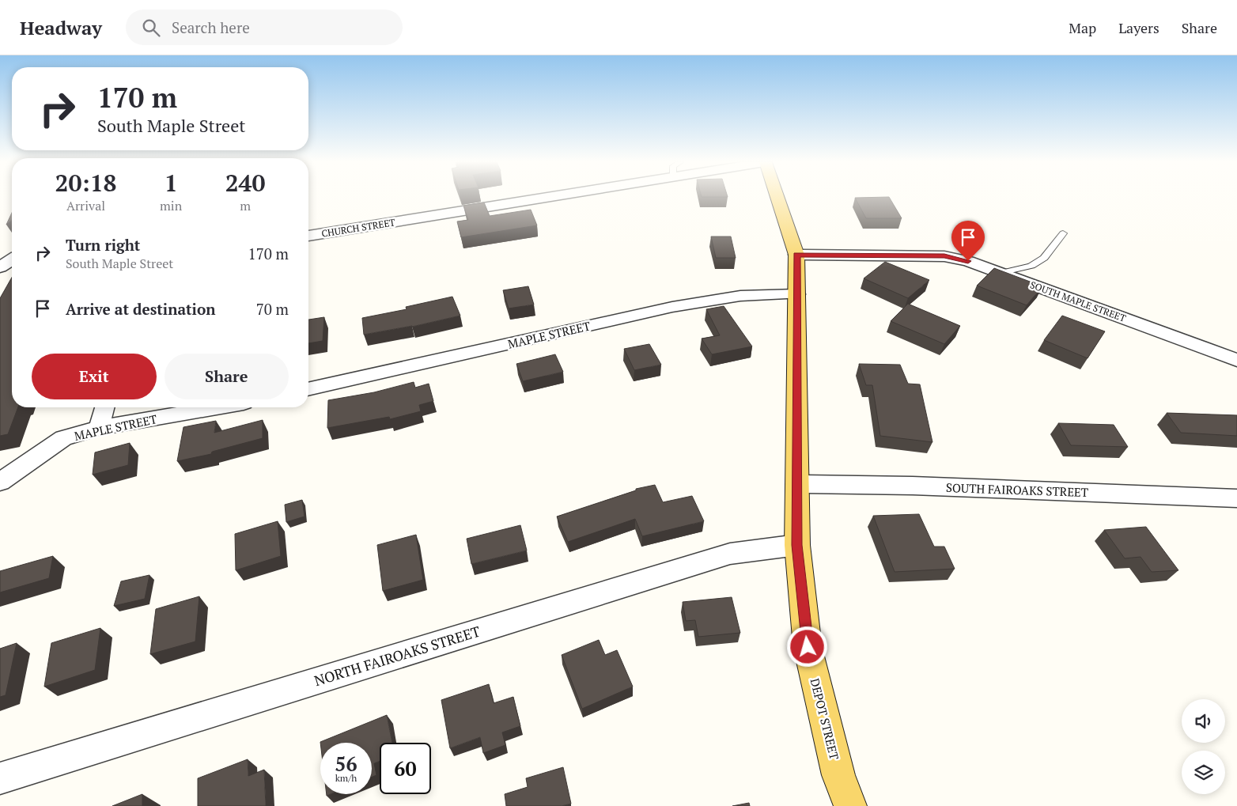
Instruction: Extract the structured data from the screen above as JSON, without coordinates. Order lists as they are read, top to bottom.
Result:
{
  "streets": {
    "main road": ["DEPOT STREET"],
    "street": [
      "CHURCH STREET",
      "SOUTH MAPLE STREET",
      "MAPLE STREET",
      "SOUTH FAIROAKS STREET",
      "NORTH FAIROAKS STREET"
    ]
  },
  "crossings": [
    ["SOUTH MAPLE STREET", "DEPOT STREET"],
    ["MAPLE STREET", "DEPOT STREET"],
    ["SOUTH FAIROAKS STREET", "DEPOT STREET"],
    ["NORTH FAIROAKS STREET", "DEPOT STREET"]
  ],
  "page": {
    "header": "Headway",
    "search": "Search here",
    "nav": ["Map", "Layers", "Share"],
    "turn": ["170 m", "South Maple Street"],
    "eta": [
      "20:18",
      "Arrival",
      "1",
      "min",
      "240",
      "m"
    ],
    "list": [
      {
        "name": "Turn right",
        "note": "South Maple Street",
        "value": "170 m"
      },
      {
        "name": "Arrive at destination",
        "value": "70 m"
      }
    ],
    "buttons": ["Exit", "Share"],
    "speed": "56 km/h",
    "limit": "60"
  }
}
